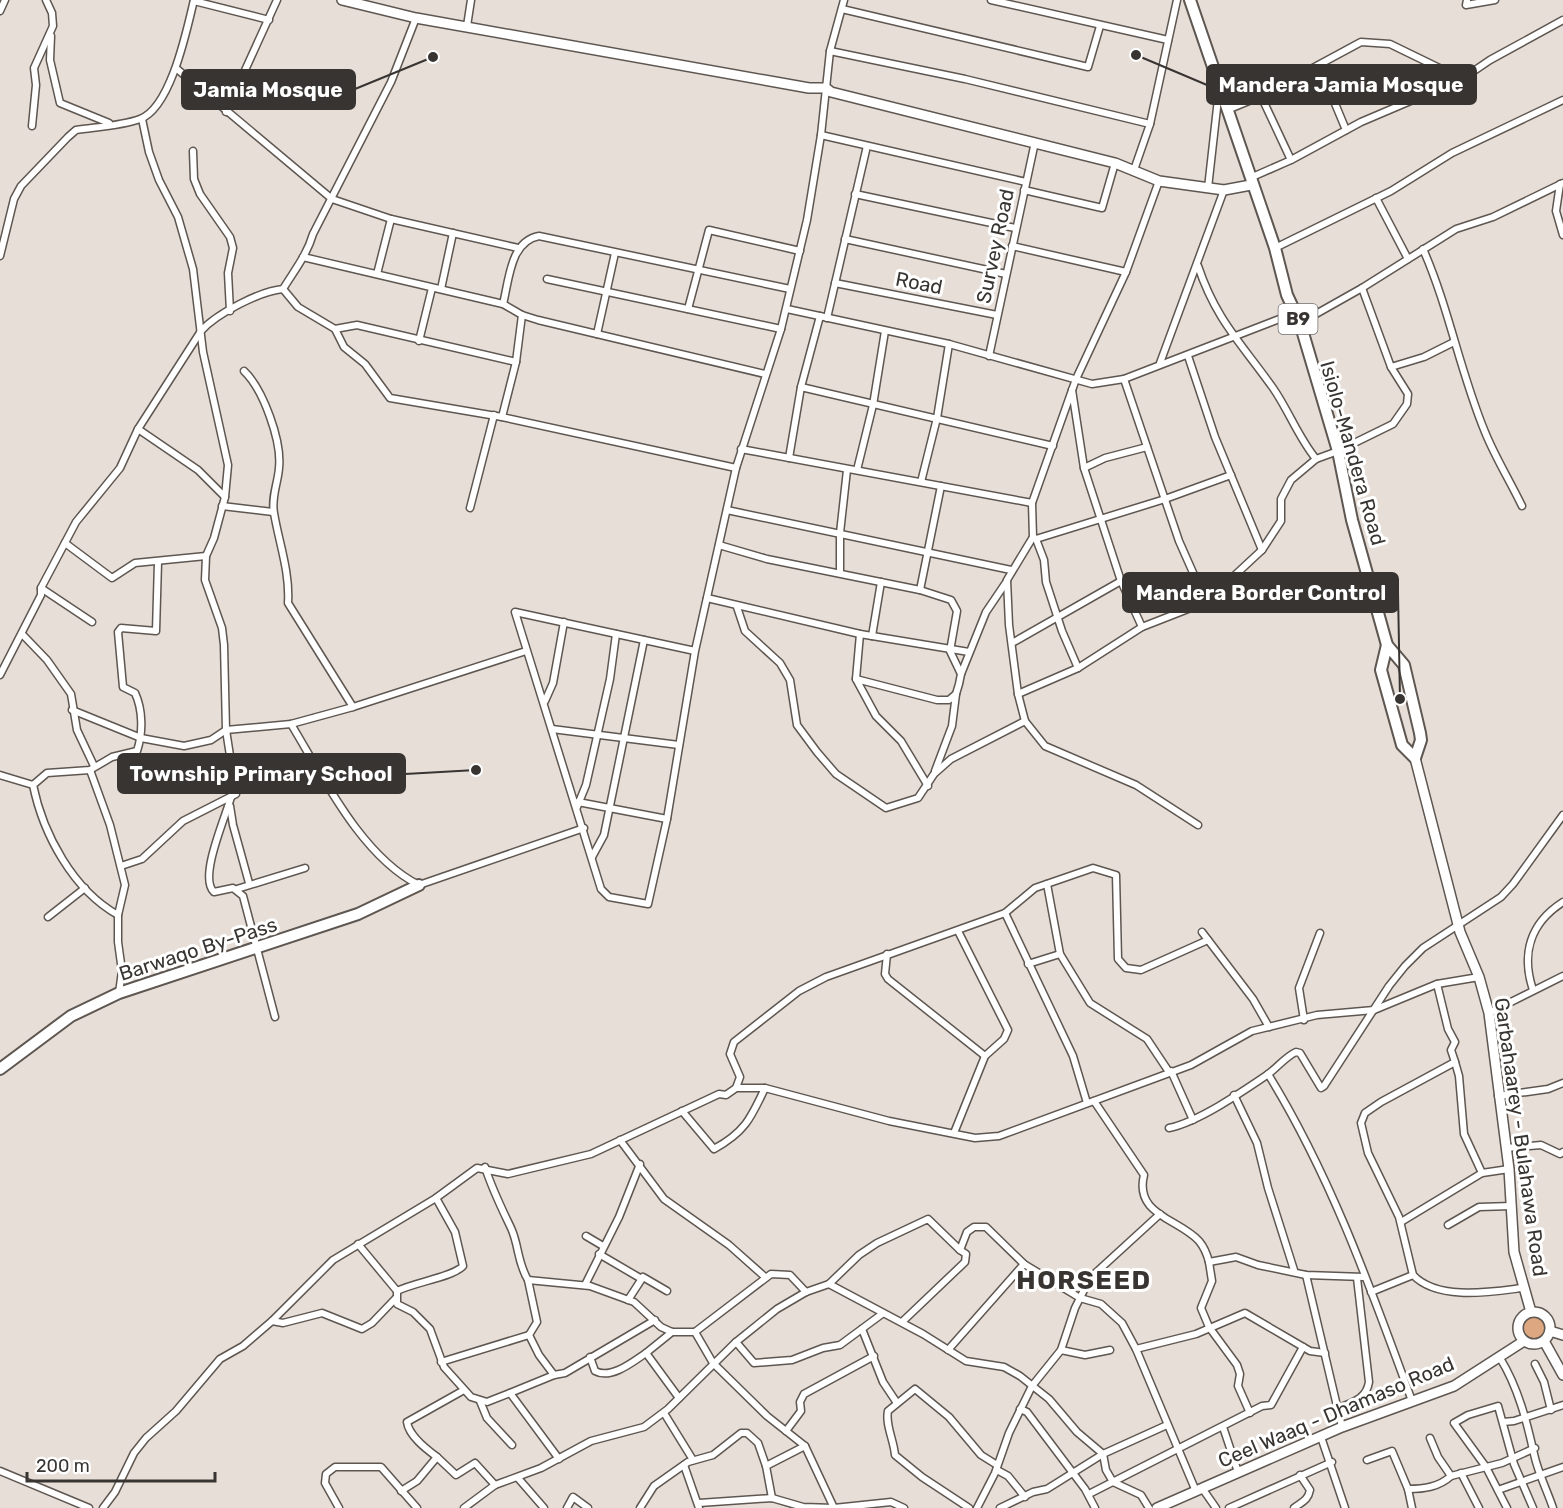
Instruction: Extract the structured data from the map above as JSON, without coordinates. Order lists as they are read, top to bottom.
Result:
{
  "streets": {
    "highway": ["B9", "Isiolo-Mandera Road", "Barwaqo By-Pass"],
    "main road": ["Garbahaarey - Bulahawa Road", "Ceel Waaq - Dhamaso Road"],
    "street": ["Survey Road", "Road"]
  },
  "crossings": [
    ["Survey Road", "Road"],
    ["B9", "Isiolo-Mandera Road"],
    ["B9", "Garbahaarey - Bulahawa Road"],
    ["Garbahaarey - Bulahawa Road", "Ceel Waaq - Dhamaso Road"]
  ],
  "districts": ["HORSEED"],
  "places": [
    "Mandera Jamia Mosque",
    "Jamia Mosque",
    "Mandera Border Control",
    "Township Primary School"
  ],
  "scale_bar": "200 m"
}
